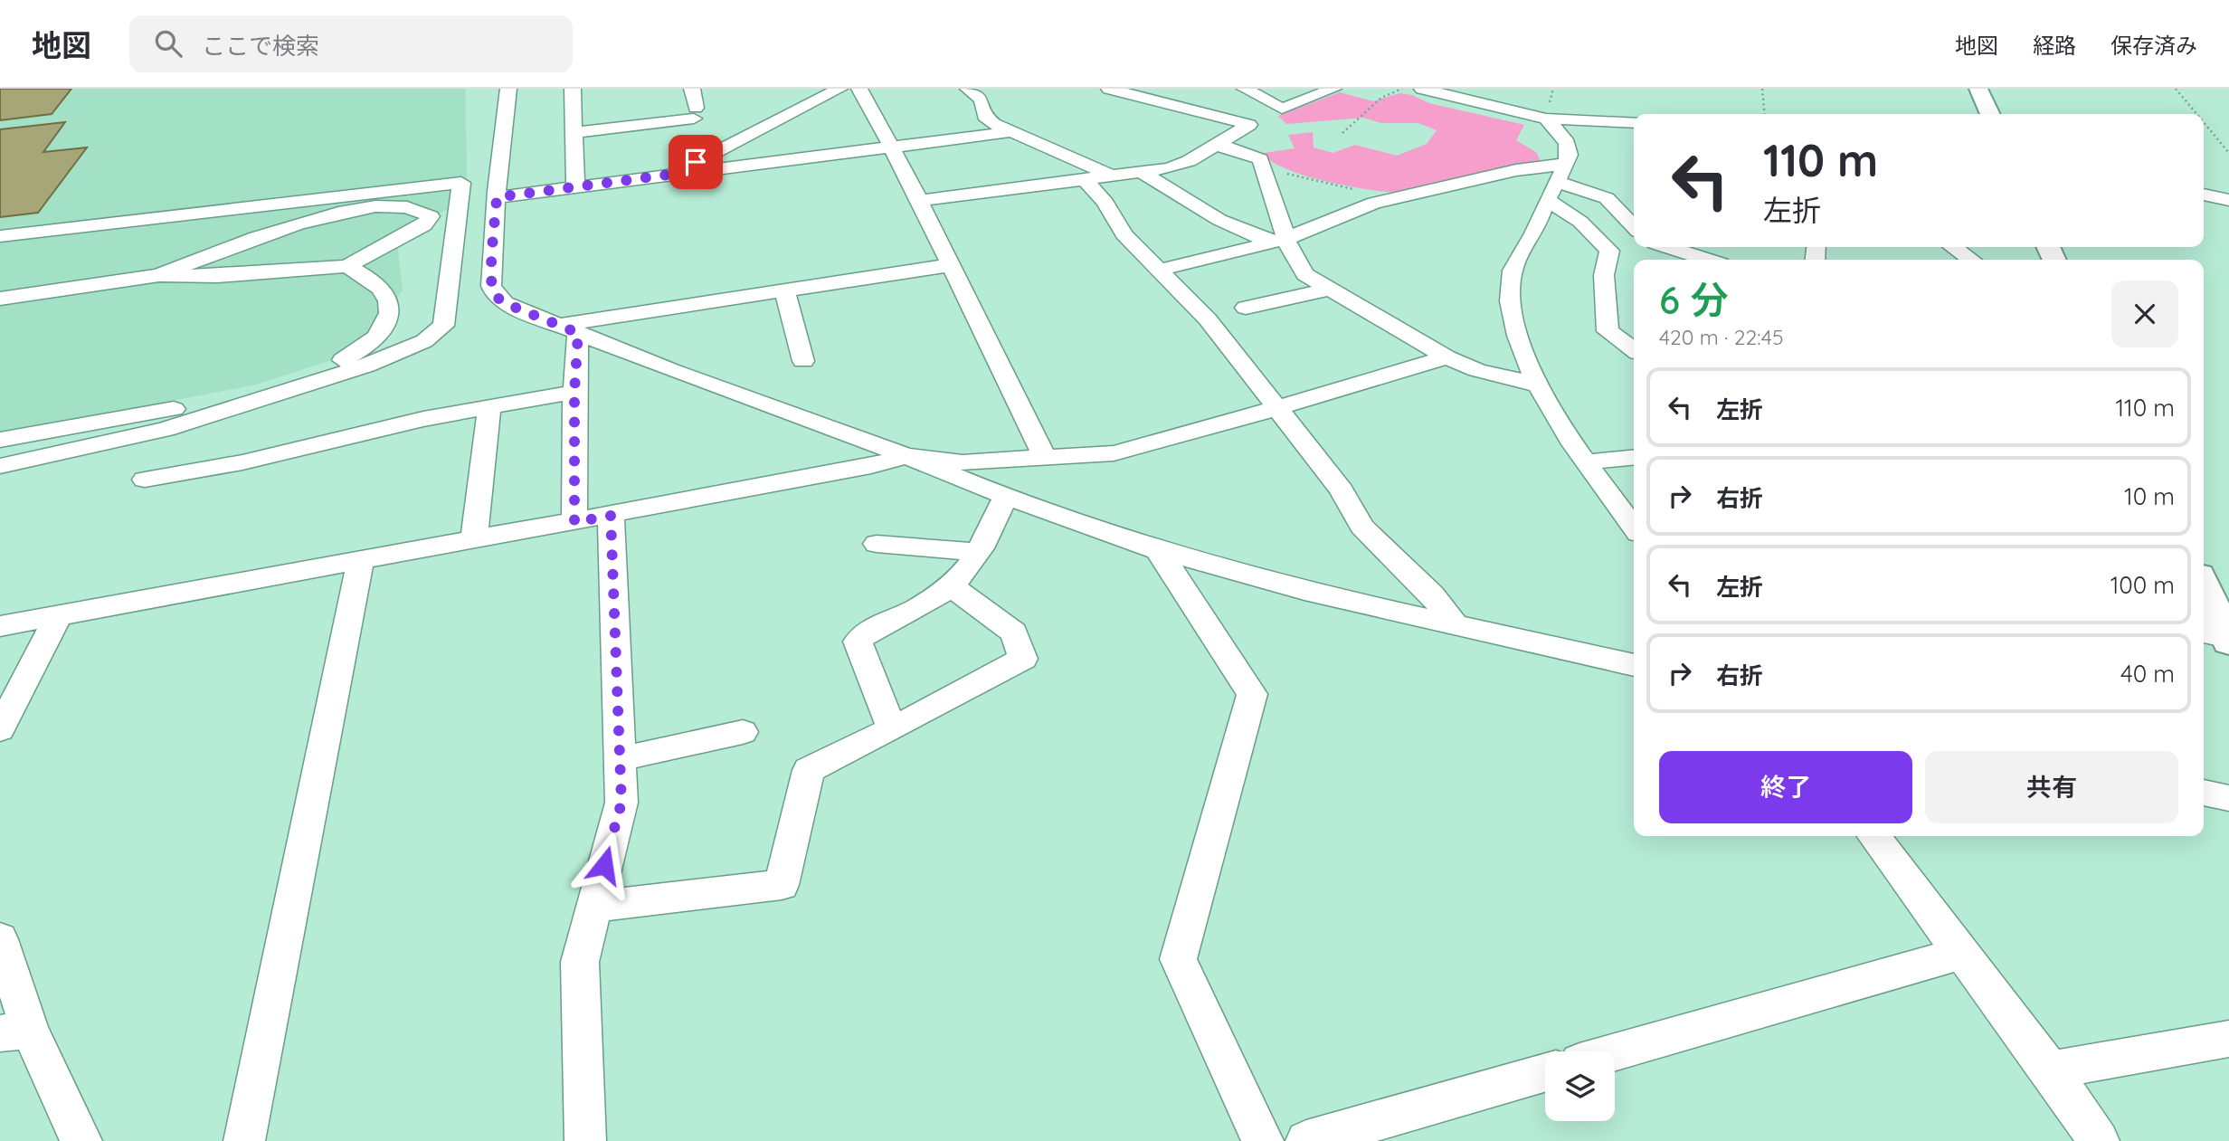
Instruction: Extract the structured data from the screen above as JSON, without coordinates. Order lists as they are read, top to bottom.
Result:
{
  "page": {
    "header": "地図",
    "search": "ここで検索",
    "nav": ["地図", "経路", "保存済み"],
    "turn": ["110 m", "左折"],
    "heading": ["6 分", "420 m · 22:45"],
    "list": [
      {
        "name": "左折",
        "value": "110 m"
      },
      {
        "name": "右折",
        "value": "10 m"
      },
      {
        "name": "左折",
        "value": "100 m"
      },
      {
        "name": "右折",
        "value": "40 m"
      }
    ],
    "buttons": ["終了", "共有"]
  }
}
